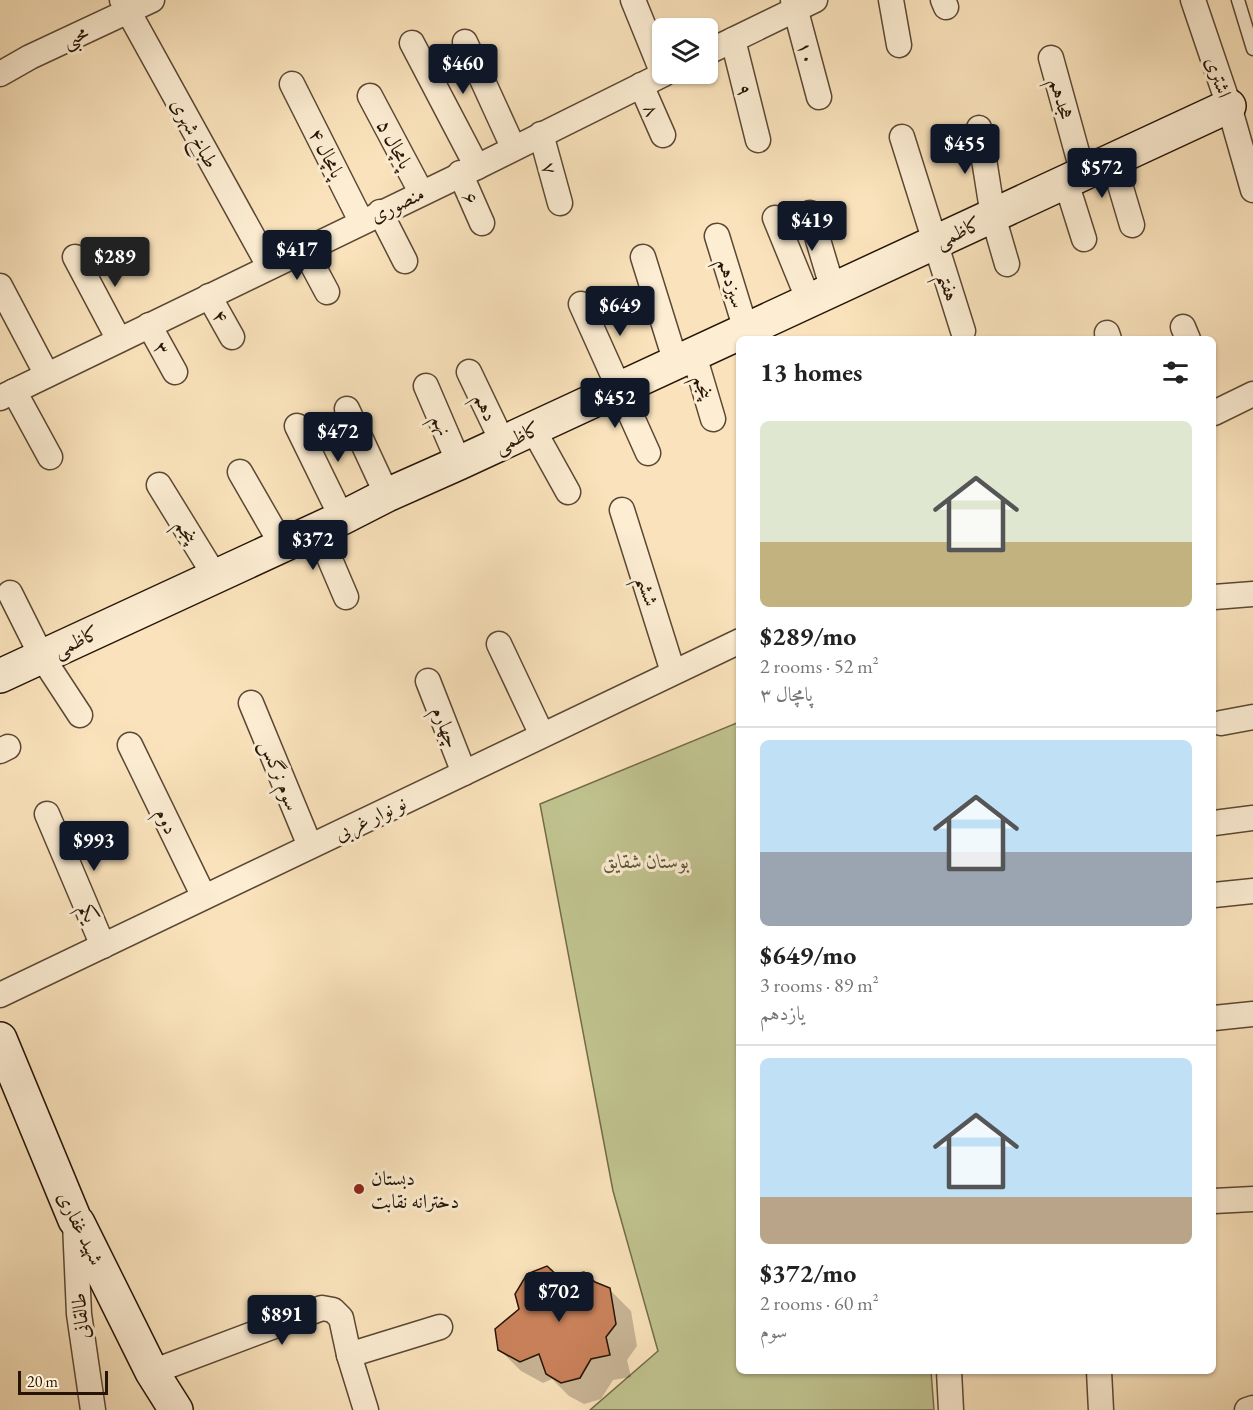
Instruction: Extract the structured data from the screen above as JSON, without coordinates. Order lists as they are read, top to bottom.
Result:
{
  "streets": {
    "street": [
      "محبی",
      "۱۰",
      "اشتری",
      "۹",
      "هجدهم",
      "۸",
      "طباخ شهری",
      "۵ پامچال",
      "پامچال ۴",
      "۷",
      "۶",
      "منصوری",
      "کاظمی",
      "سیزدهم",
      "هفتم",
      "۴",
      "۳",
      "پنجم",
      "دهم",
      "نهم",
      "ششم",
      "چهارم",
      "سوم نرگس",
      "نو نوار غربی",
      "دوم",
      "یکم",
      "شهید غفاری",
      "طالقانی"
    ]
  },
  "crossings": [
    ["محبی", "طباخ شهری"],
    ["اشتری", "کاظمی"],
    ["هجدهم", "کاظمی"],
    ["۸", "منصوری"],
    ["طباخ شهری", "منصوری"],
    ["۵ پامچال", "منصوری"],
    ["پامچال ۴", "منصوری"],
    ["۷", "منصوری"],
    ["۶", "منصوری"],
    ["منصوری", "۴"],
    ["منصوری", "۳"],
    ["کاظمی", "سیزدهم"],
    ["کاظمی", "هفتم"],
    ["کاظمی", "پنجم"],
    ["کاظمی", "دهم"],
    ["کاظمی", "نهم"],
    ["ششم", "نو نوار غربی"],
    ["چهارم", "نو نوار غربی"],
    ["سوم نرگس", "نو نوار غربی"],
    ["نو نوار غربی", "دوم"],
    ["نو نوار غربی", "یکم"],
    ["شهید غفاری", "طالقانی"]
  ],
  "parks": ["بوستان شقایق"],
  "places": ["دبستان دخترانه نقابت"],
  "scale_bar": "20 m",
  "page": {
    "price": [
      "$460",
      "$455",
      "$572",
      "$419",
      "$417",
      "$289",
      "$649",
      "$452",
      "$472",
      "$372",
      "$993",
      "$702",
      "$891"
    ],
    "heading": "13 homes",
    "list": [
      {
        "name": "$289/mo",
        "note": "2 rooms · 52 m² · ۳ پامچال"
      },
      {
        "name": "$649/mo",
        "note": "3 rooms · 89 m² · یازدهم"
      },
      {
        "name": "$372/mo",
        "note": "2 rooms · 60 m² · سوم"
      }
    ],
    "scale": "20 m"
  }
}
